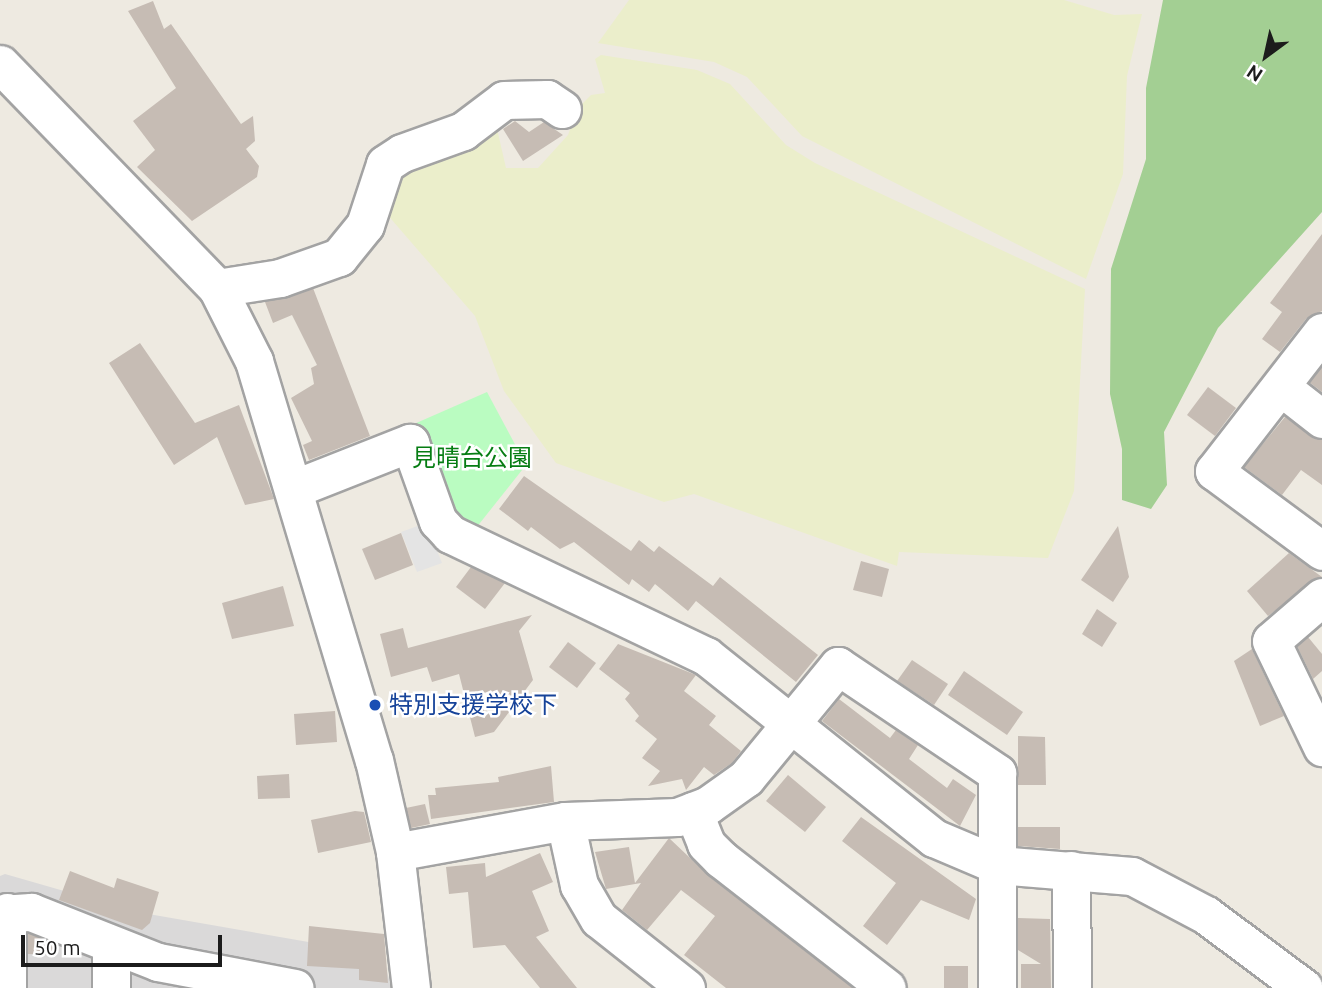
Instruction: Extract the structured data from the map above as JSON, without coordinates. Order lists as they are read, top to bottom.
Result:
{
  "parks": ["見晴台公園"],
  "places": ["特別支援学校下"],
  "scale_bar": "50 m",
  "north": "bottom left"
}
